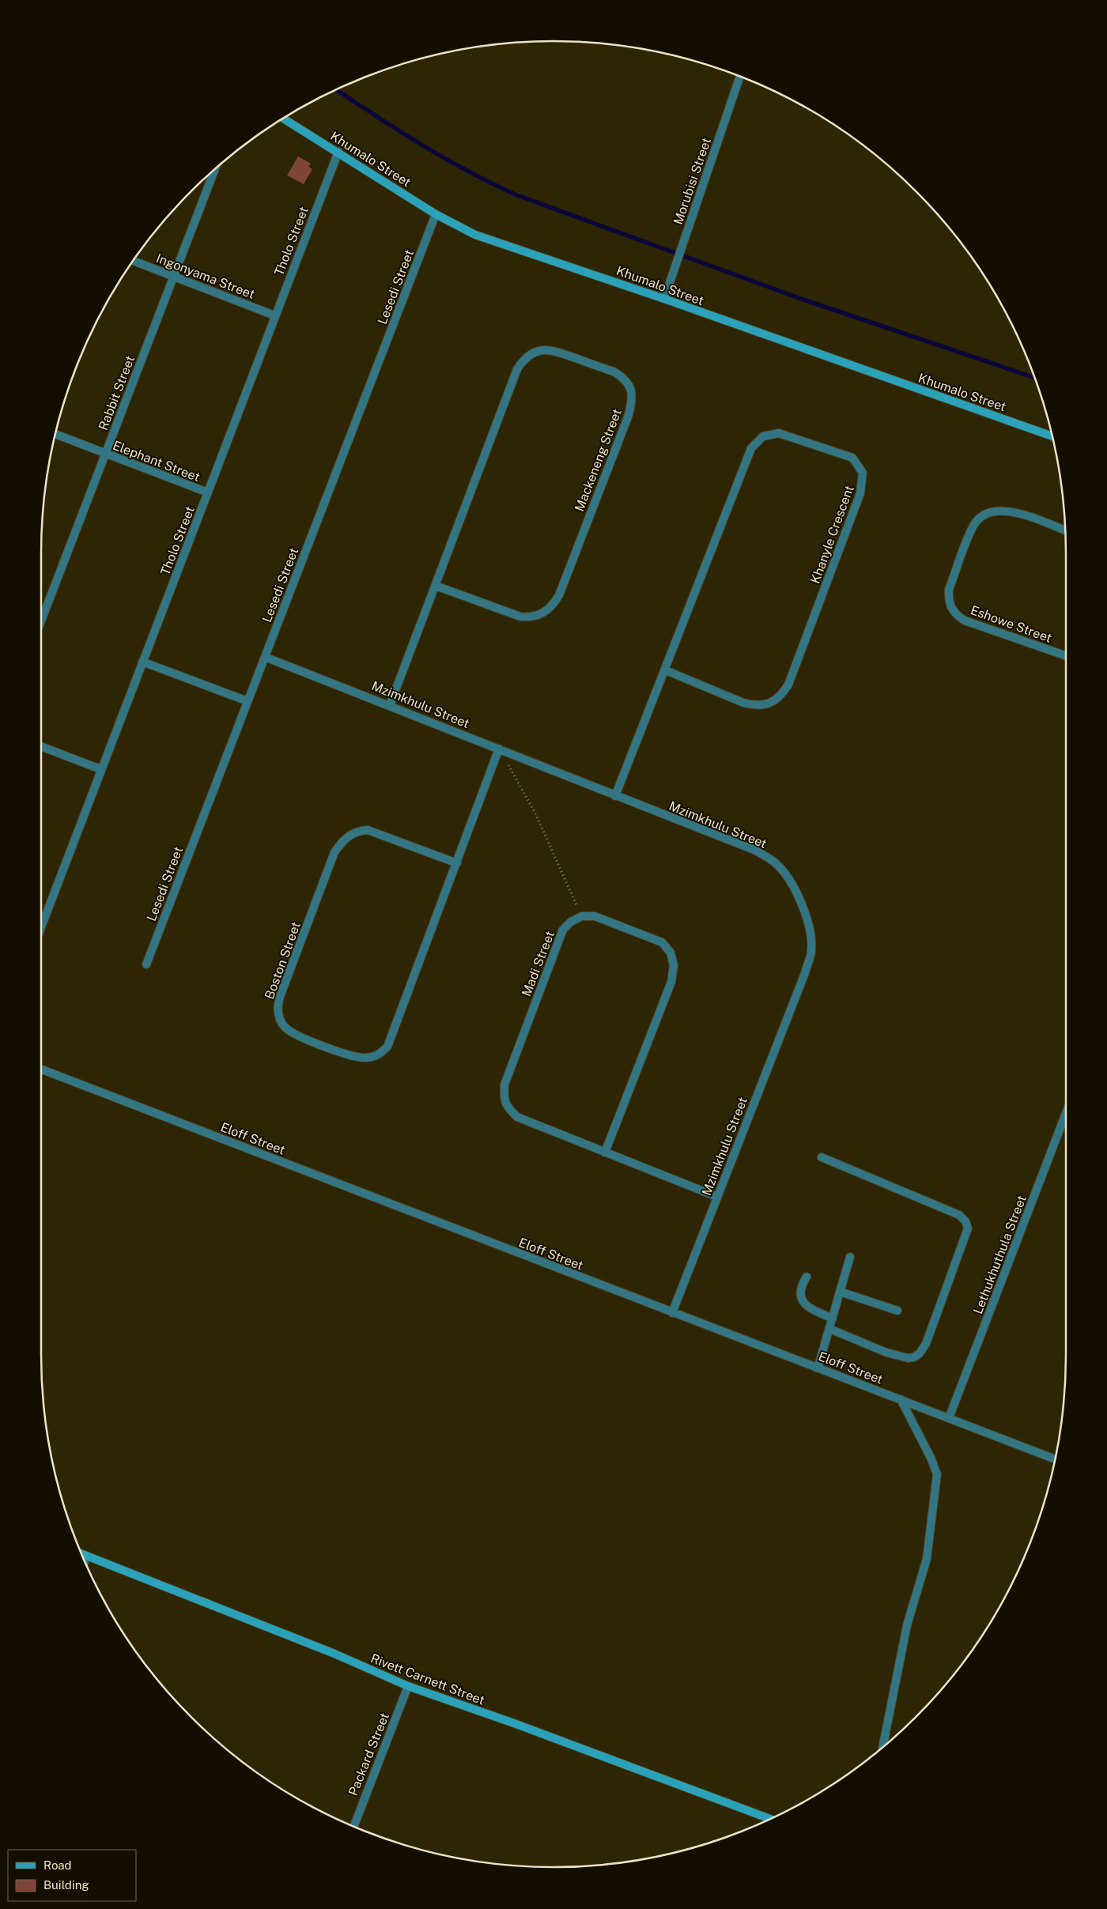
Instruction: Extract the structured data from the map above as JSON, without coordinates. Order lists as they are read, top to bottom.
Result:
{
  "streets": {
    "street": [
      "Khumalo Street",
      "Morubisi Street",
      "Tholo Street",
      "Ingonyama Street",
      "Lesedi Street",
      "Rabbit Street",
      "Mackeneng Street",
      "Elephant Street",
      "Khanyle Crescent",
      "Eshowe Street",
      "Mzimkhulu Street",
      "Boston Street",
      "Madi Street",
      "Eloff Street",
      "Lethukhuthula Street",
      "Rivett Carnett Street",
      "Packard Street"
    ]
  },
  "crossings": [
    ["Khumalo Street", "Morubisi Street"],
    ["Khumalo Street", "Tholo Street"],
    ["Khumalo Street", "Lesedi Street"],
    ["Tholo Street", "Ingonyama Street"],
    ["Tholo Street", "Elephant Street"],
    ["Ingonyama Street", "Rabbit Street"],
    ["Lesedi Street", "Mzimkhulu Street"],
    ["Rabbit Street", "Elephant Street"],
    ["Mackeneng Street", "Mzimkhulu Street"],
    ["Khanyle Crescent", "Mzimkhulu Street"],
    ["Mzimkhulu Street", "Boston Street"],
    ["Mzimkhulu Street", "Madi Street"],
    ["Mzimkhulu Street", "Eloff Street"],
    ["Eloff Street", "Lethukhuthula Street"],
    ["Rivett Carnett Street", "Packard Street"]
  ],
  "legend": ["Road", "Building"]
}
